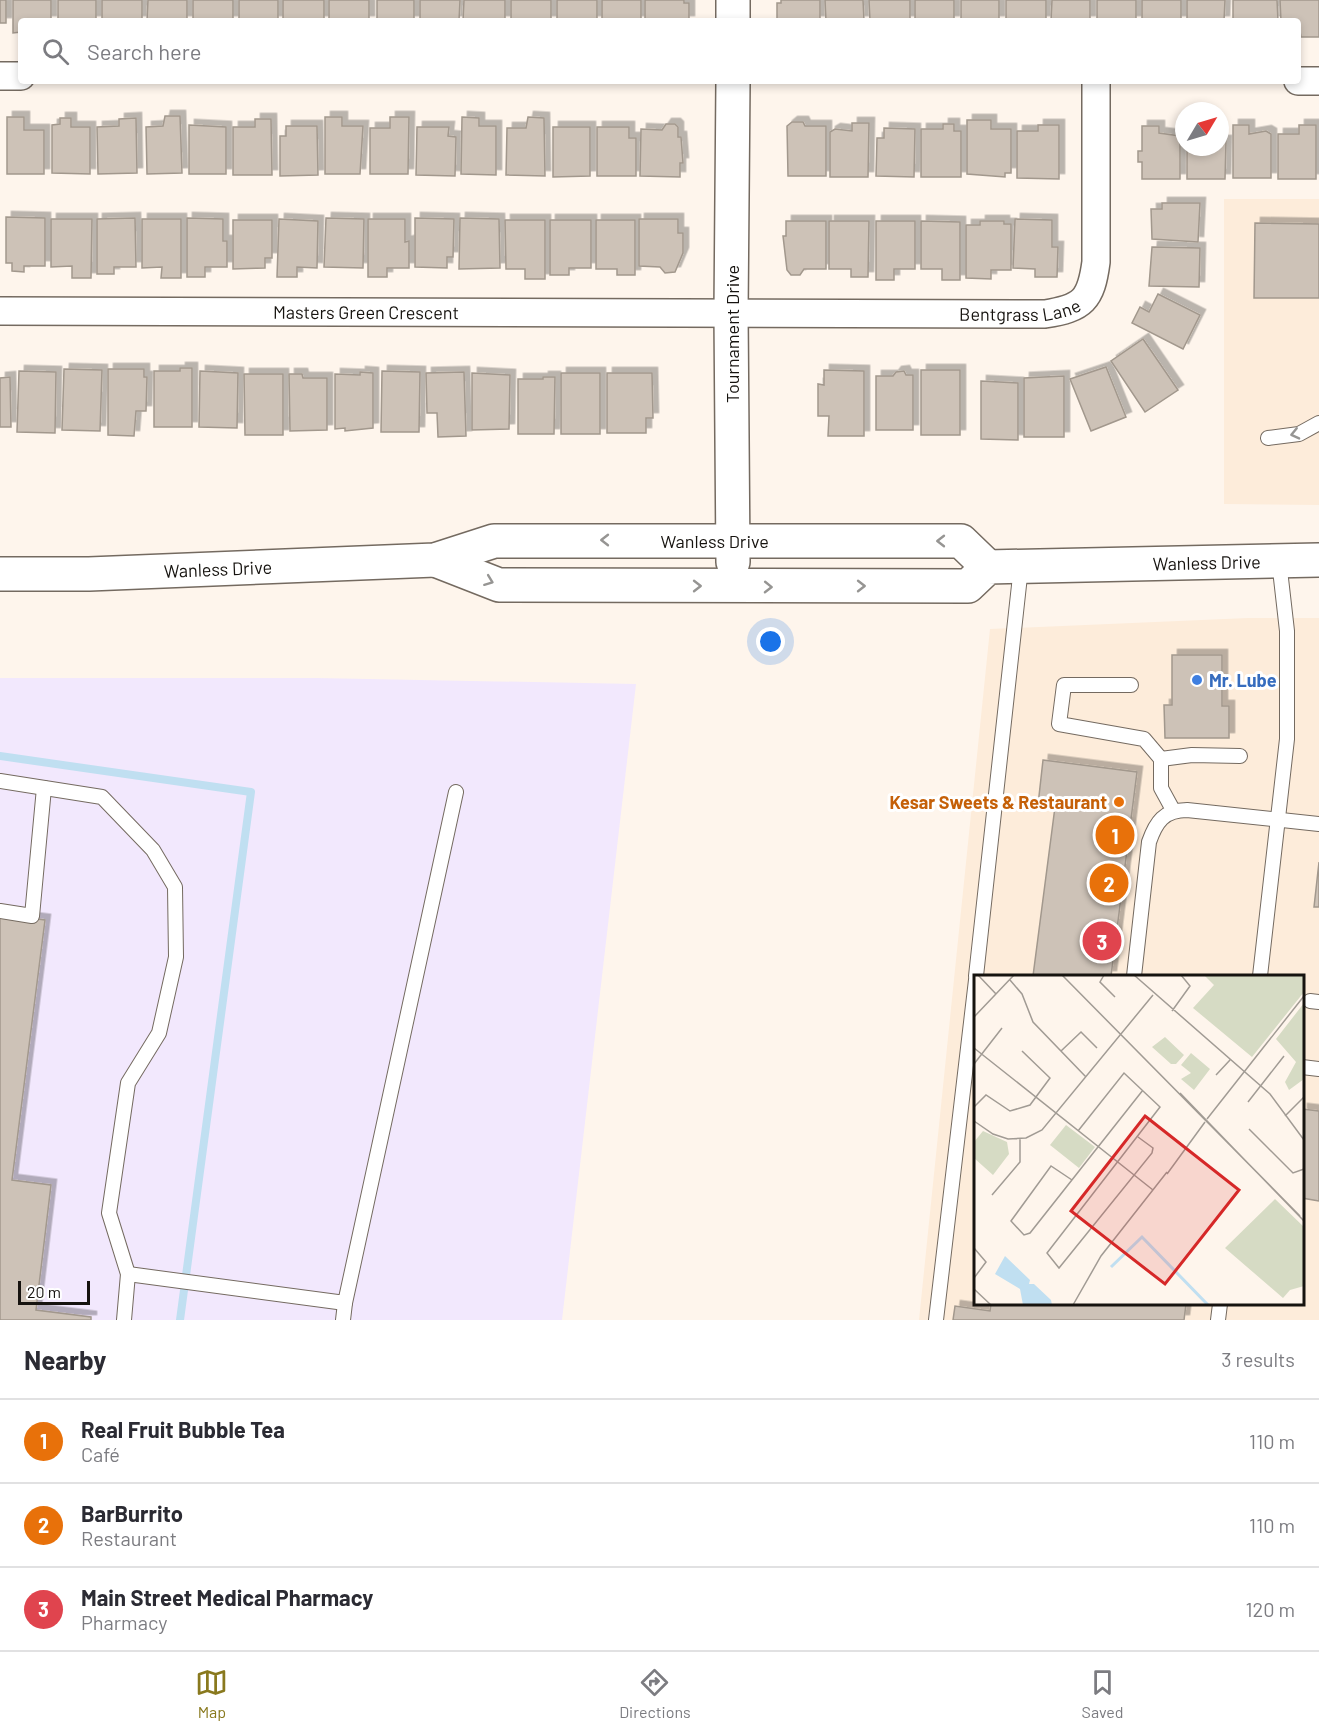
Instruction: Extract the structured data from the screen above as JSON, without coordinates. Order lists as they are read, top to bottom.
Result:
{
  "streets": {
    "main road": ["Tournament Drive", "Wanless Drive"],
    "street": ["Bentgrass Lane", "Masters Green Crescent"]
  },
  "crossings": [
    ["Bentgrass Lane", "Masters Green Crescent"],
    ["Bentgrass Lane", "Tournament Drive"],
    ["Masters Green Crescent", "Tournament Drive"],
    ["Tournament Drive", "Wanless Drive"]
  ],
  "places": ["Mr. Lube", "Kesar Sweets & Restaurant"],
  "scale_bar": "20 m",
  "north": "top right",
  "page": {
    "search": "Search here",
    "pins": ["1", "2", "3"],
    "scale": "20 m",
    "heading": ["Nearby", "3 results"],
    "list": [
      {
        "mark": "1",
        "name": "Real Fruit Bubble Tea",
        "note": "Café",
        "value": "110 m"
      },
      {
        "mark": "2",
        "name": "BarBurrito",
        "note": "Restaurant",
        "value": "110 m"
      },
      {
        "mark": "3",
        "name": "Main Street Medical Pharmacy",
        "note": "Pharmacy",
        "value": "120 m"
      }
    ],
    "nav": ["Map", "Directions", "Saved"]
  }
}
